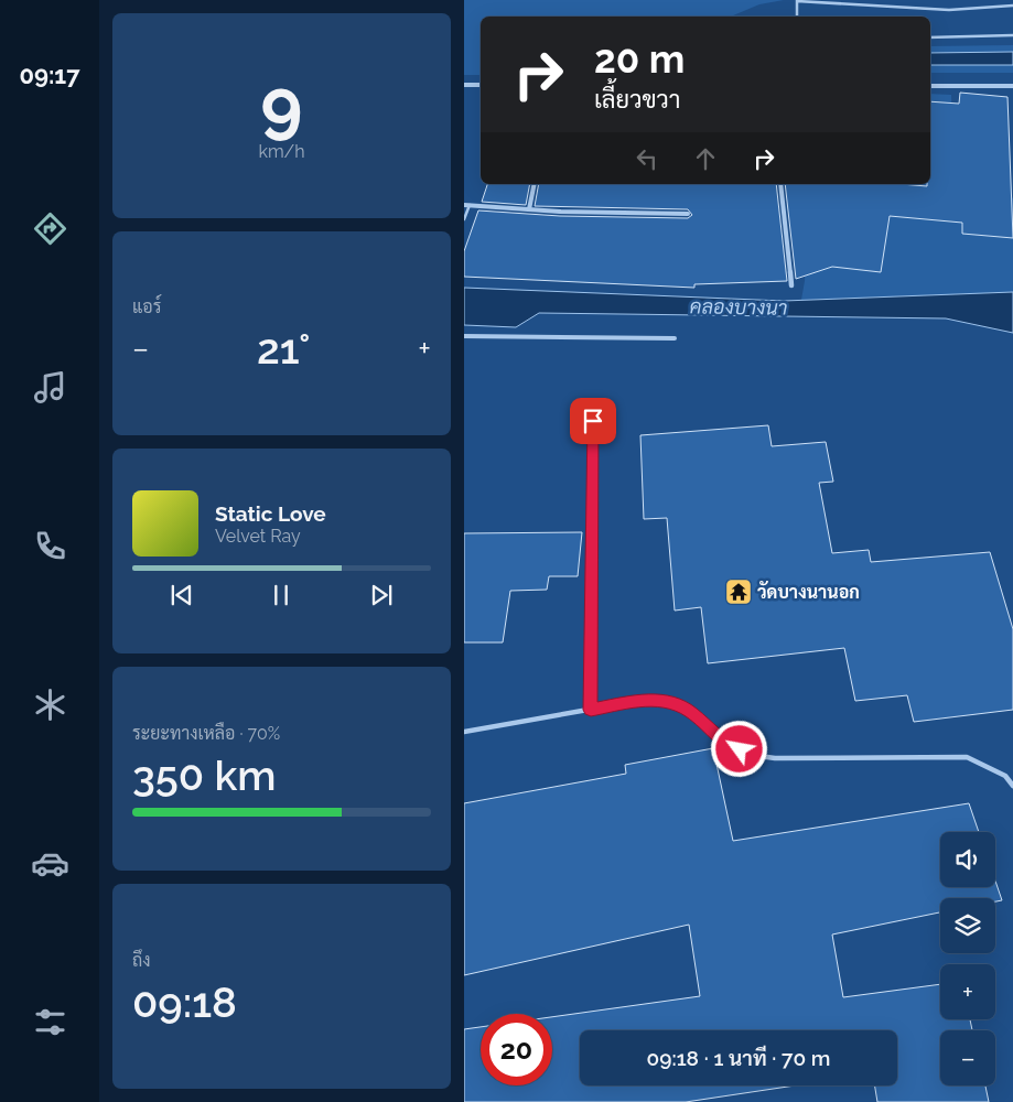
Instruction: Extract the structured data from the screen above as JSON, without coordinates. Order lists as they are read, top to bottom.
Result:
{
  "water": ["คลองบางนา"],
  "places": {
    "temple": ["วัดบางนานอก"]
  },
  "page": {
    "tabs": "09:17",
    "tile": [
      ["9", "km/h"],
      "แอร์",
      ["ระยะทางเหลือ · 70%", "350 km"],
      ["ถึง", "09:18"]
    ],
    "turn": ["20 m", "เลี้ยวขวา"],
    "heat": ["−", "21°", "+"],
    "song": ["Static Love", "Velvet Ray"],
    "map_buttons": ["+", "−"],
    "limit": "20",
    "trip": "09:18 · 1 นาที · 70 m"
  }
}
